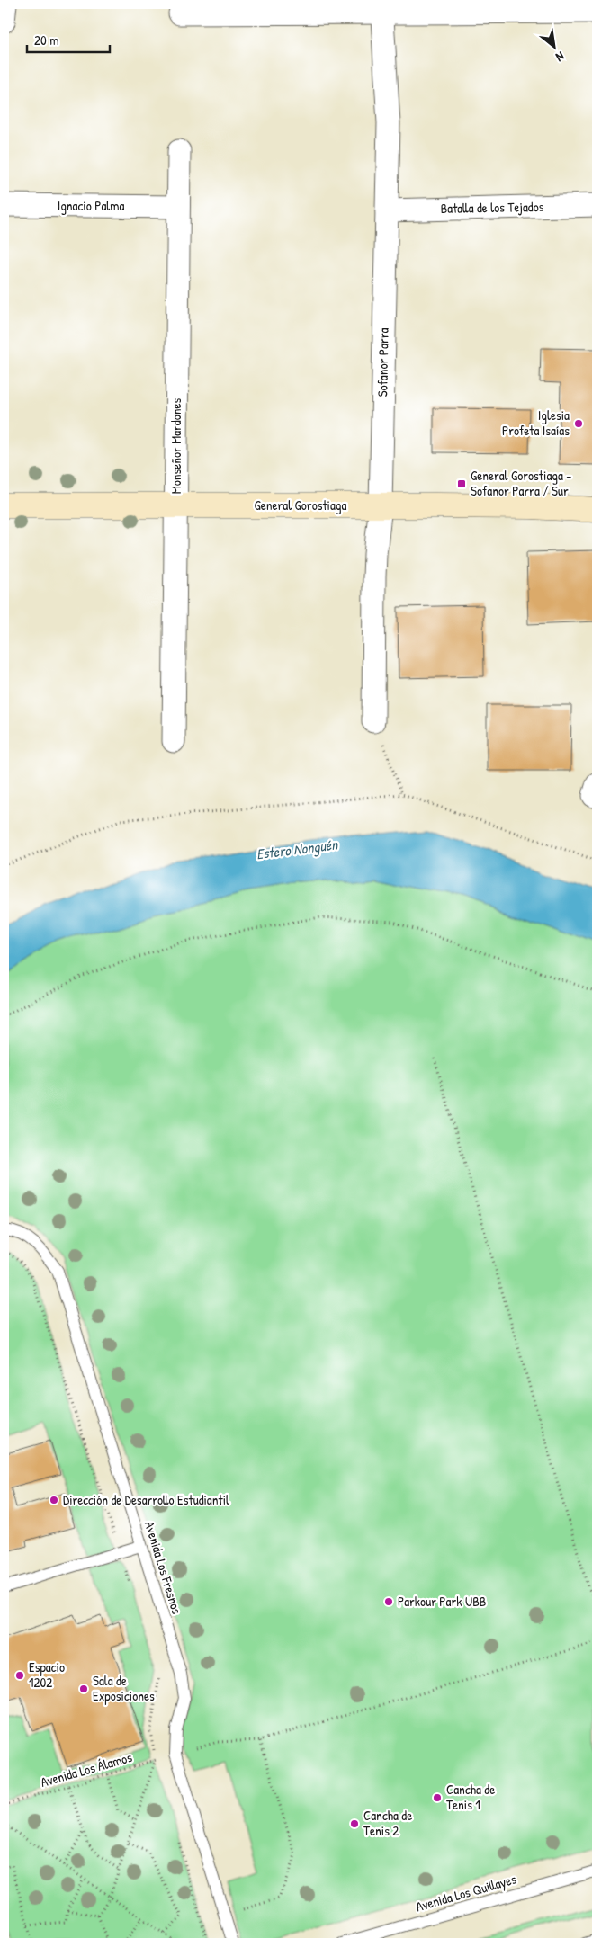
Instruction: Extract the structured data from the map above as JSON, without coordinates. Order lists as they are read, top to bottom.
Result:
{
  "streets": {
    "street": [
      "Ignacio Palma",
      "Batalla de los Tejados",
      "Sofanor Parra",
      "Monseñor Mardones",
      "General Gorostiaga"
    ],
    "lane": ["Avenida Los Fresnos", "Avenida Los Quillayes"],
    "path": ["Avenida Los Álamos"]
  },
  "crossings": [
    ["Ignacio Palma", "Monseñor Mardones"],
    ["Batalla de los Tejados", "Sofanor Parra"],
    ["Sofanor Parra", "General Gorostiaga"],
    ["Monseñor Mardones", "General Gorostiaga"],
    ["Avenida Los Fresnos", "Avenida Los Álamos"]
  ],
  "water": ["Estero Nonguén"],
  "places": {
    "other": [
      "Iglesia Profeta Isaías",
      "Dirección de Desarrollo Estudiantil",
      "Parkour Park UBB",
      "Espacio 1202",
      "Sala de Exposiciones",
      "Cancha de Tenis 1",
      "Cancha de Tenis 2"
    ],
    "transit": ["General Gorostiaga - Sofanor Parra / Sur"]
  },
  "scale_bar": "20 m",
  "north": "bottom right"
}
